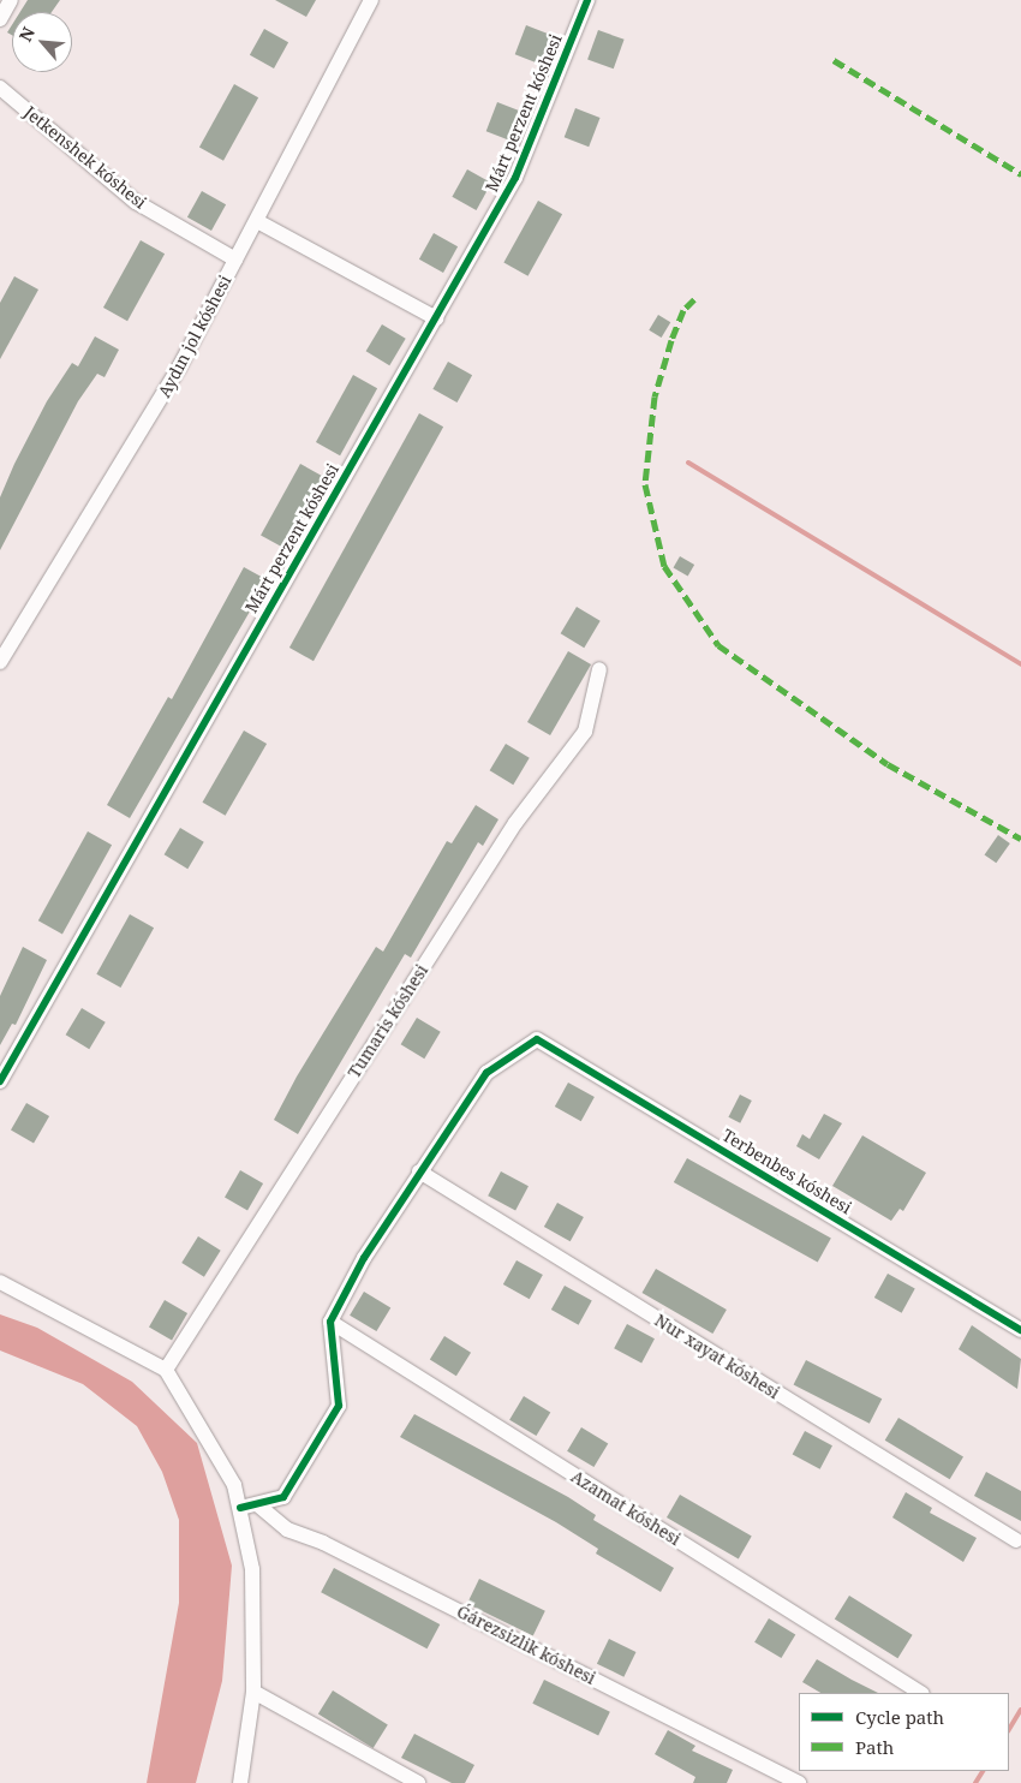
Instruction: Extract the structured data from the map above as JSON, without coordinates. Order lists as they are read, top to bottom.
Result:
{
  "streets": {
    "street": [
      "Márt perzent kóshesi",
      "Jetkenshek kóshesi",
      "Aydın jol kóshesi",
      "Tumaris kóshesi",
      "Terbenbes kóshesi",
      "Nur xayat kóshesi",
      "Azamat kóshesi",
      "Ǵárezsizlik kóshesi"
    ]
  },
  "crossings": [
    ["Jetkenshek kóshesi", "Aydın jol kóshesi"],
    ["Terbenbes kóshesi", "Nur xayat kóshesi"]
  ],
  "legend": ["Cycle path", "Path"],
  "north": "top left"
}
